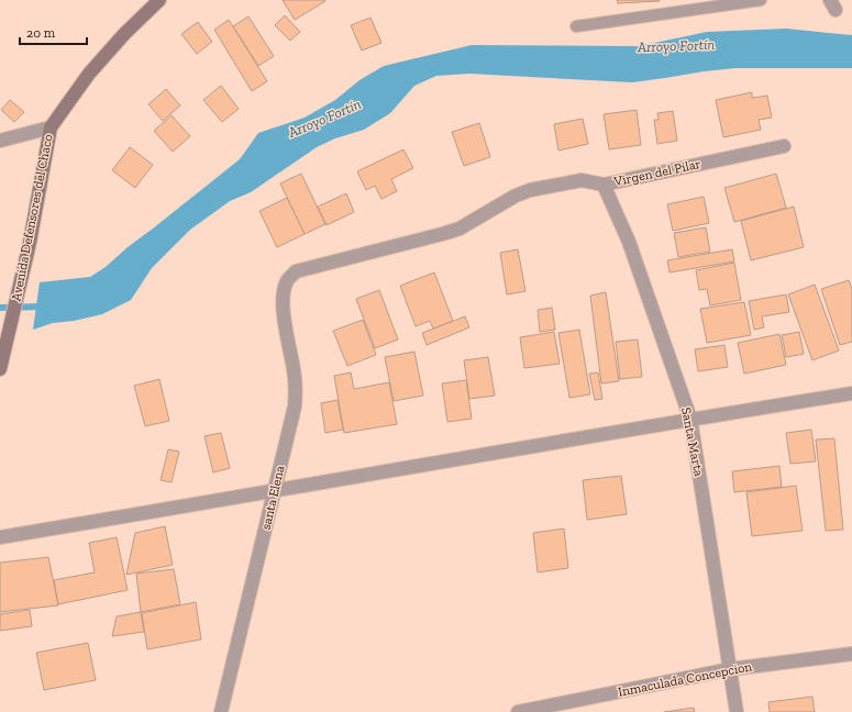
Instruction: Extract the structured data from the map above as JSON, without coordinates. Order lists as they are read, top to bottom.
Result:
{
  "streets": {
    "main road": ["Avenida Defensores del Chaco"],
    "street": [
      "Virgen del Pilar",
      "Santa Marta",
      "santa Elena",
      "Inmaculada Concepcion"
    ]
  },
  "crossings": [
    ["Virgen del Pilar", "Santa Marta"],
    ["Virgen del Pilar", "santa Elena"],
    ["Santa Marta", "Inmaculada Concepcion"]
  ],
  "water": ["Arroyo Fortín"],
  "scale_bar": "20 m"
}
